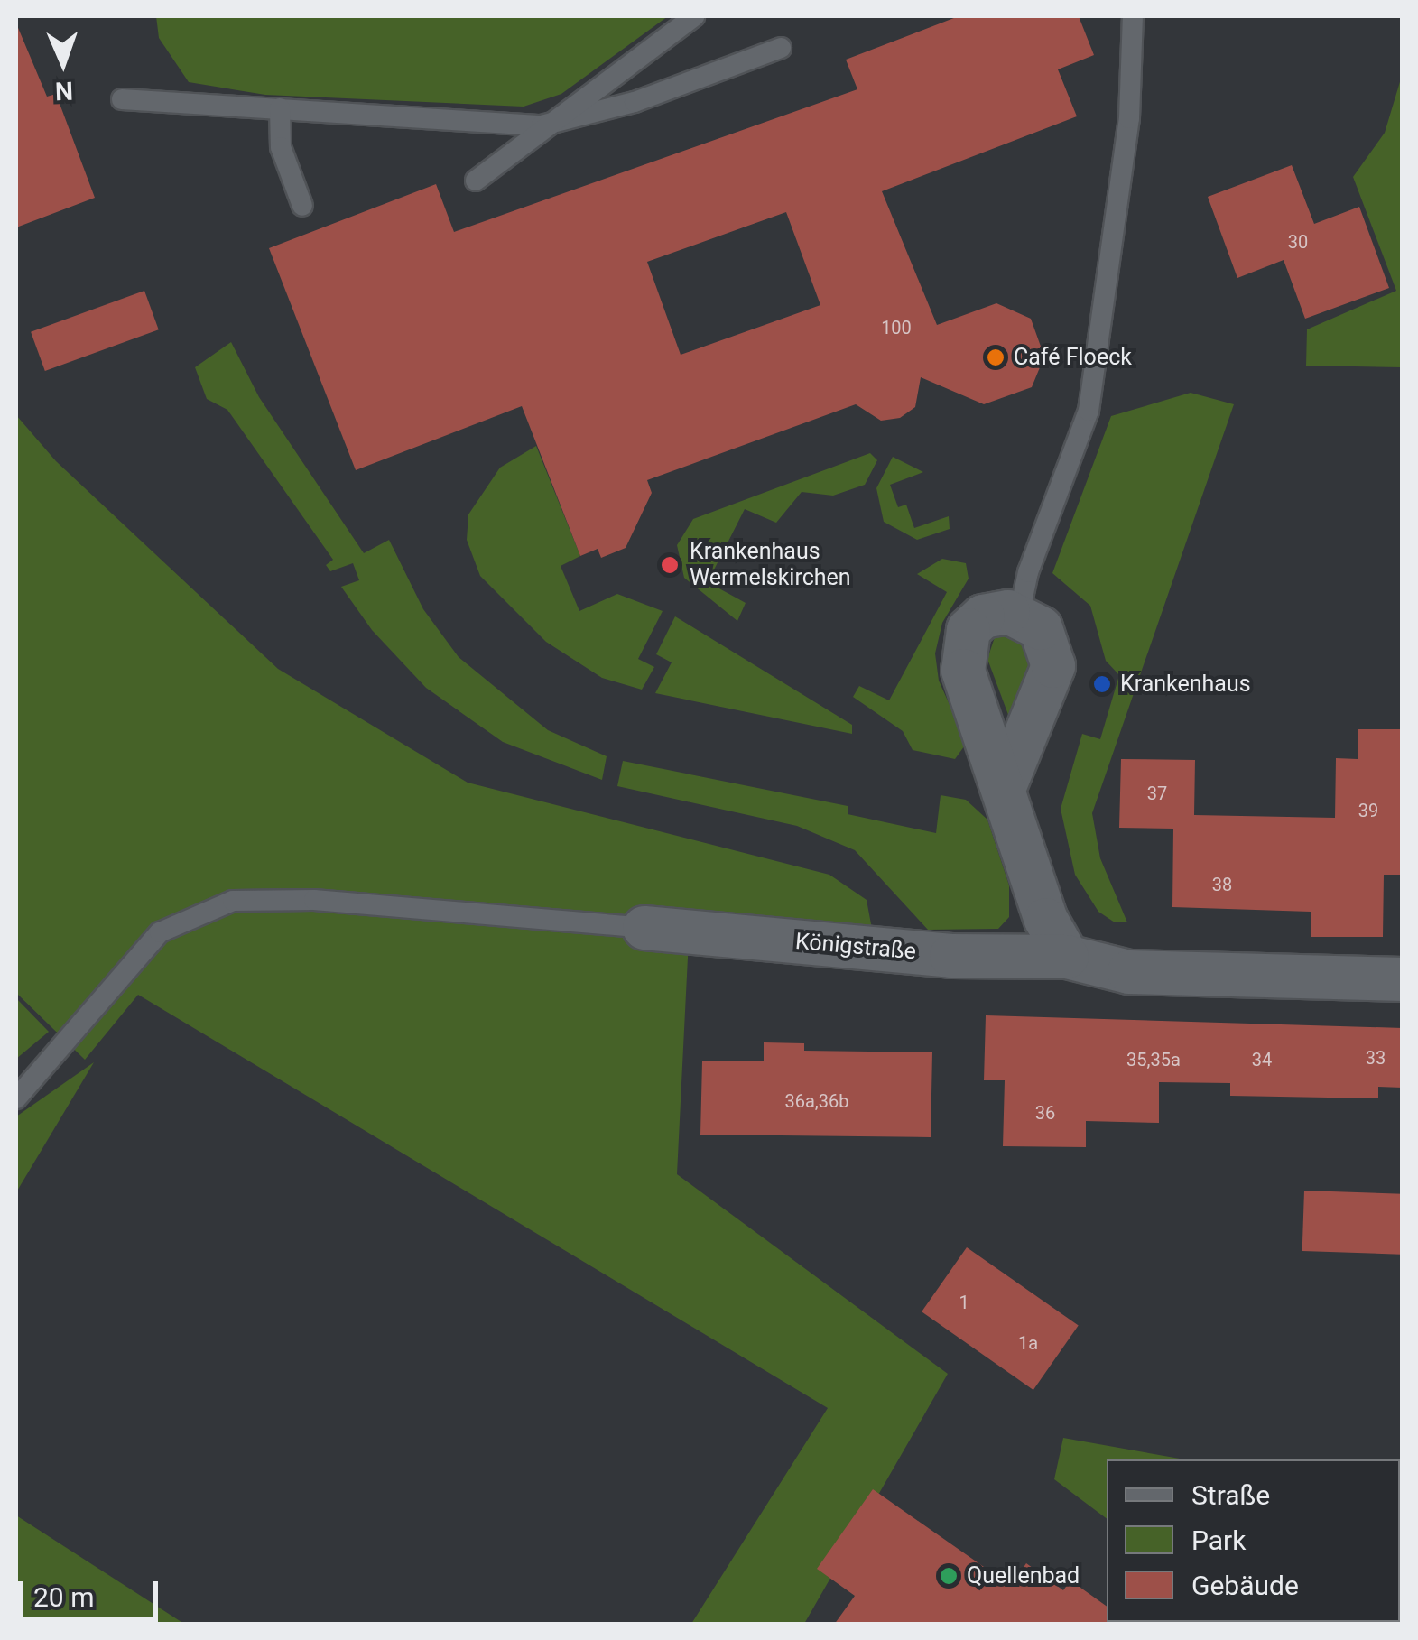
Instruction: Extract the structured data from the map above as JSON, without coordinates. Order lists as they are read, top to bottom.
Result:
{
  "streets": {
    "street": ["Königstraße"]
  },
  "places": [
    "Café Floeck",
    "Krankenhaus Wermelskirchen",
    "Krankenhaus",
    "Quellenbad"
  ],
  "house_numbers": [
    "30",
    "100",
    "37",
    "39",
    "38",
    "33",
    "35,35a",
    "34",
    "36a,36b",
    "36",
    "1",
    "1a"
  ],
  "legend": ["Straße", "Park", "Gebäude"],
  "scale_bar": "20 m",
  "north": "bottom"
}
